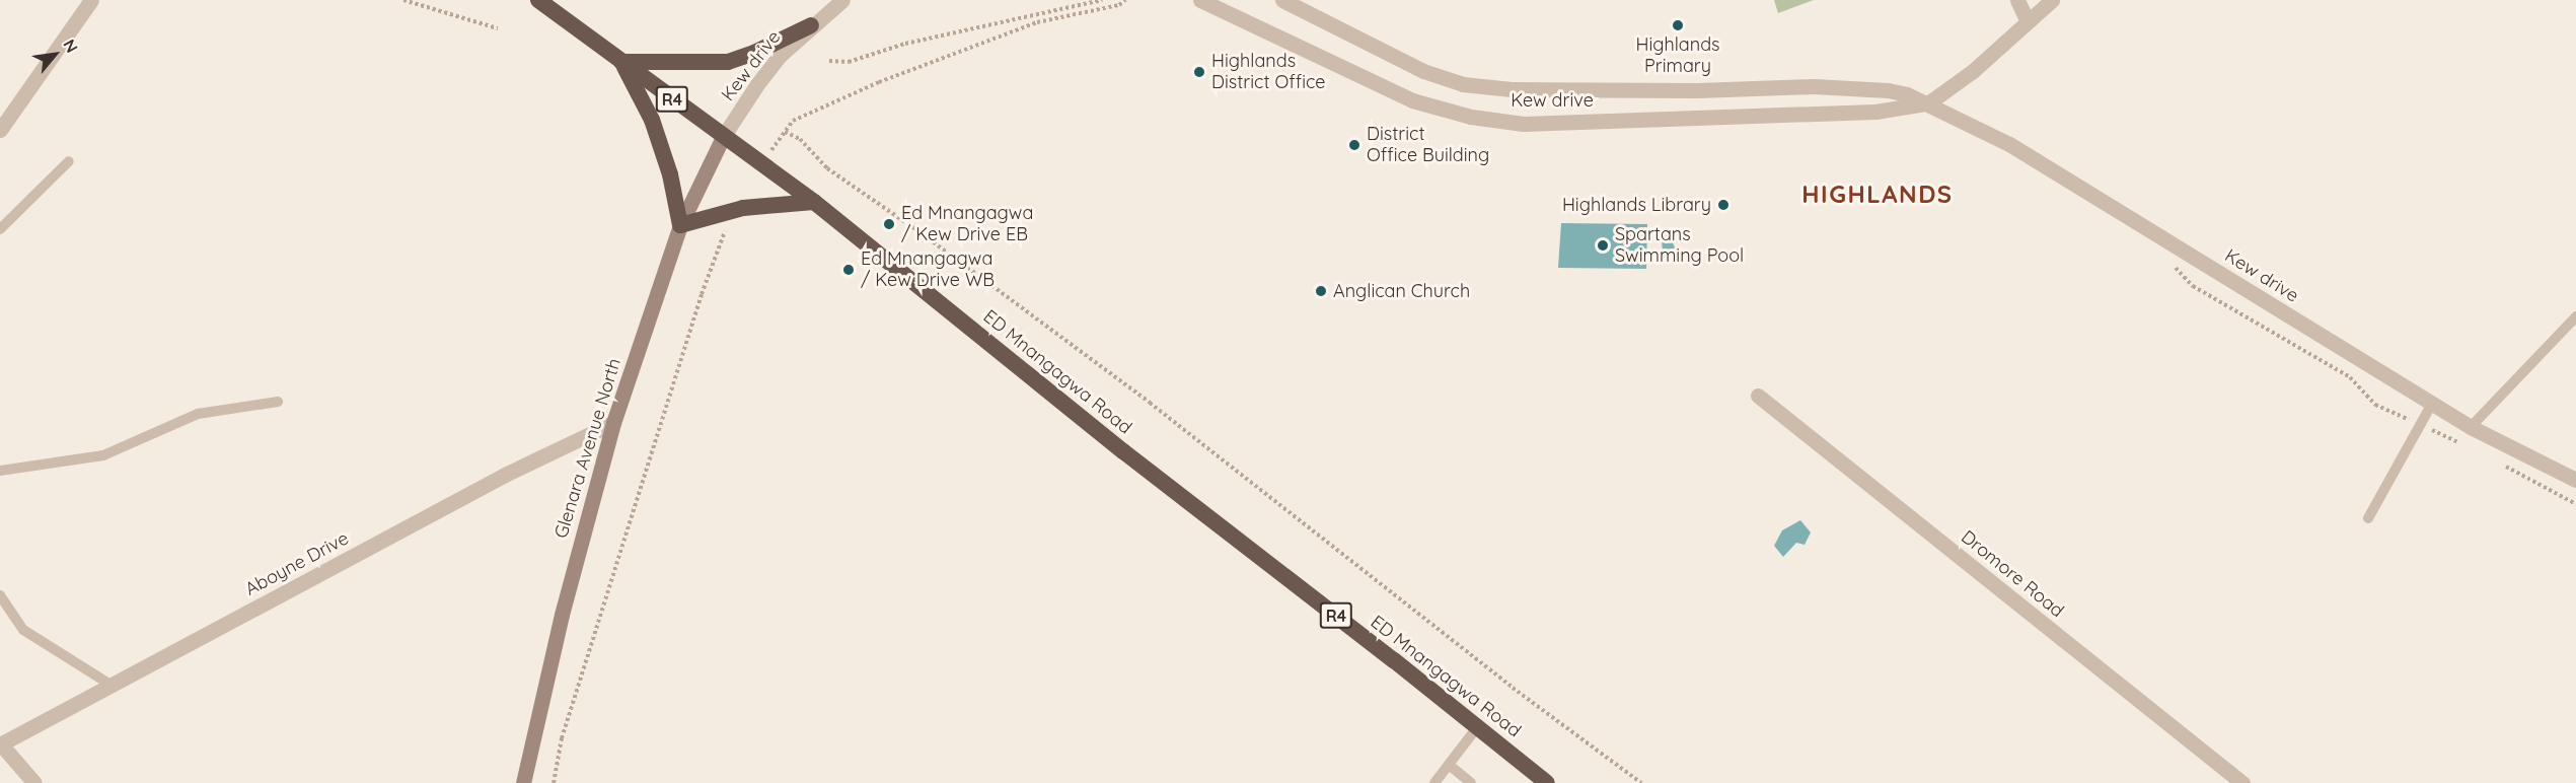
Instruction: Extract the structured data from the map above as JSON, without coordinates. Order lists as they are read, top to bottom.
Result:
{
  "streets": {
    "highway": ["R4", "ED Mnangagwa Road"],
    "main road": ["Glenara Avenue North"],
    "street": ["Kew drive", "Aboyne Drive", "Dromore Road"]
  },
  "crossings": [
    ["Kew drive", "ED Mnangagwa Road"],
    ["Kew drive", "Glenara Avenue North"],
    ["ED Mnangagwa Road", "Glenara Avenue North"],
    ["Glenara Avenue North", "Aboyne Drive"]
  ],
  "districts": ["HIGHLANDS"],
  "places": [
    "Highlands Primary",
    "Highlands District Office",
    "District Office Building",
    "Highlands Library",
    "Ed Mnangagwa / Kew Drive EB",
    "Spartans Swimming Pool",
    "Ed Mnangagwa / Kew Drive WB",
    "Anglican Church"
  ],
  "north": "top right"
}
